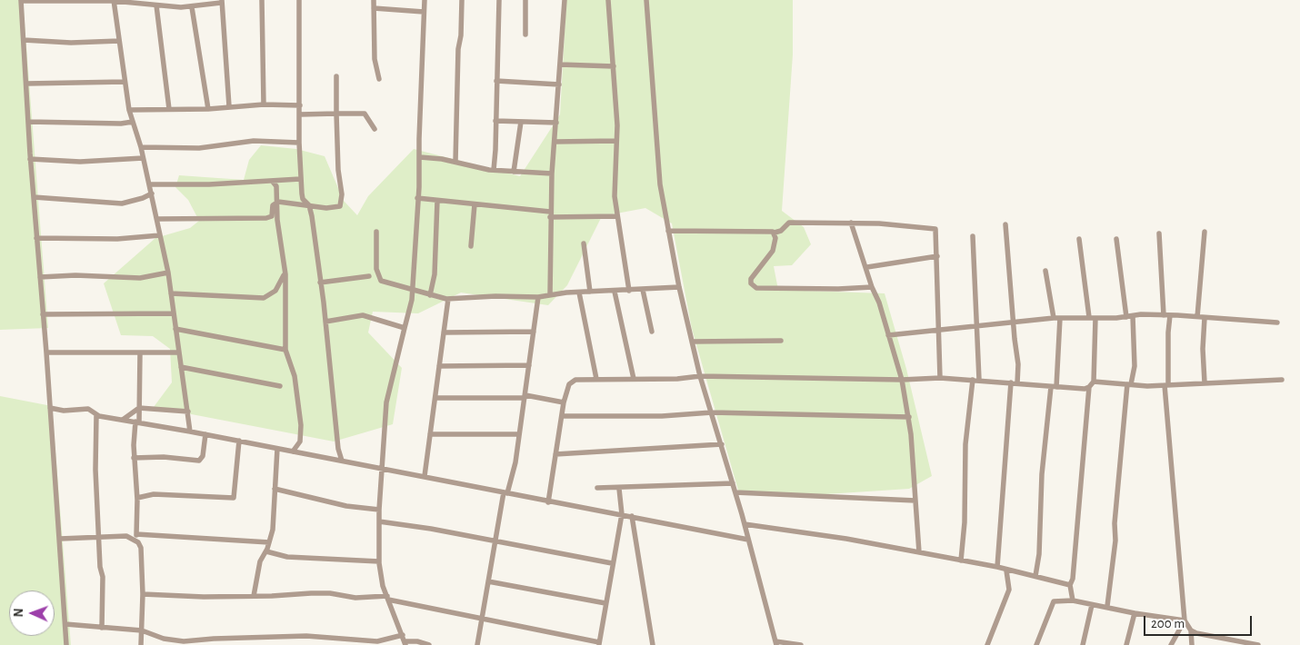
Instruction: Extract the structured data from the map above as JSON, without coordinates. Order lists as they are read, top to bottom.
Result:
{
  "scale_bar": "200 m",
  "north": "left"
}
